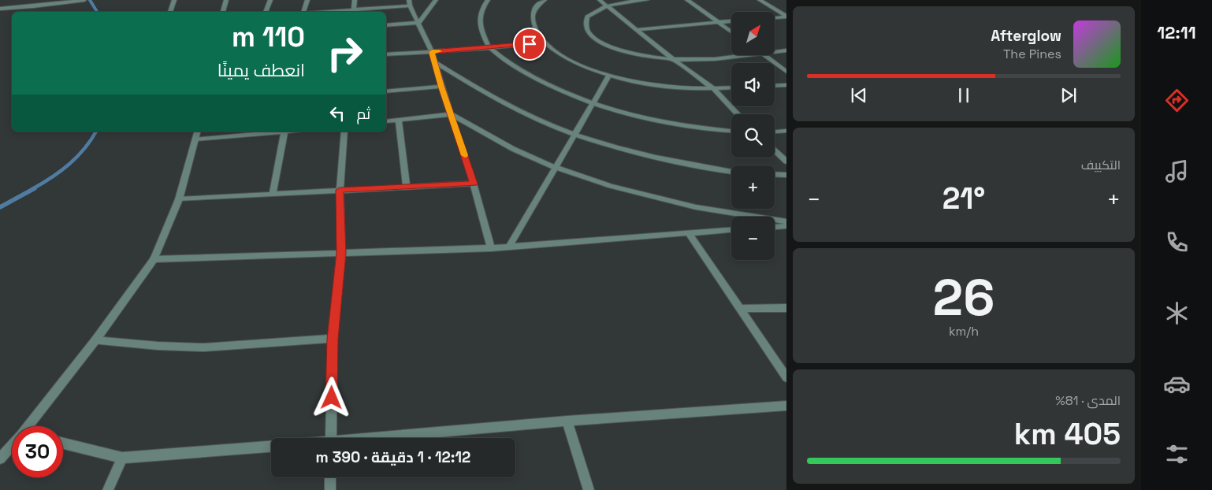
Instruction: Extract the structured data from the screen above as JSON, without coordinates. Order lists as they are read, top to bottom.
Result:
{
  "north": "top right",
  "page": {
    "tabs": "12:11",
    "map_buttons": ["+", "−"],
    "turn": ["110 m", "انعطف يمينًا"],
    "song": ["Afterglow", "The Pines"],
    "then": "ثم",
    "tile": [
      "التكييف",
      ["26", "km/h"],
      ["المدى · 81%", "405 km"]
    ],
    "heat": ["−", "21°", "+"],
    "limit": "30",
    "trip": "12:12 · 1 دقيقة · 390 m"
  }
}
